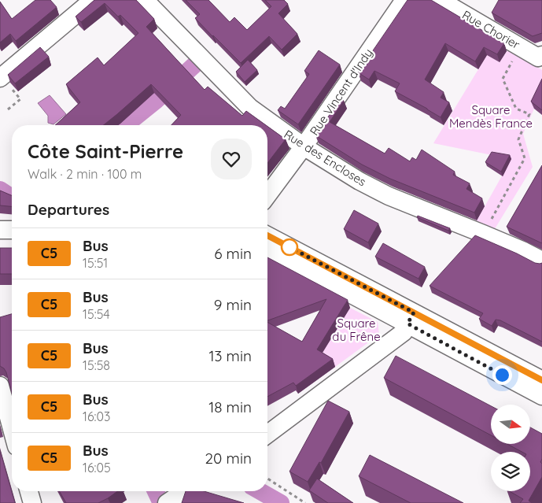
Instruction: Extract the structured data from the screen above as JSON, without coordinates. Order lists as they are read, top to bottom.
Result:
{
  "streets": {
    "street": ["Rue Chorier", "Rue Vincent d'Indy", "Rue des Encloses"]
  },
  "crossings": [
    ["Rue Vincent d'Indy", "Rue des Encloses"]
  ],
  "parks": ["Square Mendès France", "Square du Frêne"],
  "lines": ["bus line C5"],
  "north": "right",
  "page": {
    "heading": [
      ["Côte Saint-Pierre", "Walk · 2 min · 100 m"],
      "Departures"
    ],
    "list": [
      {
        "mark": "C5",
        "name": "Bus",
        "note": "15:51",
        "value": "6 min"
      },
      {
        "mark": "C5",
        "name": "Bus",
        "note": "15:54",
        "value": "9 min"
      },
      {
        "mark": "C5",
        "name": "Bus",
        "note": "15:58",
        "value": "13 min"
      },
      {
        "mark": "C5",
        "name": "Bus",
        "note": "16:03",
        "value": "18 min"
      },
      {
        "mark": "C5",
        "name": "Bus",
        "note": "16:05",
        "value": "20 min"
      }
    ]
  }
}
